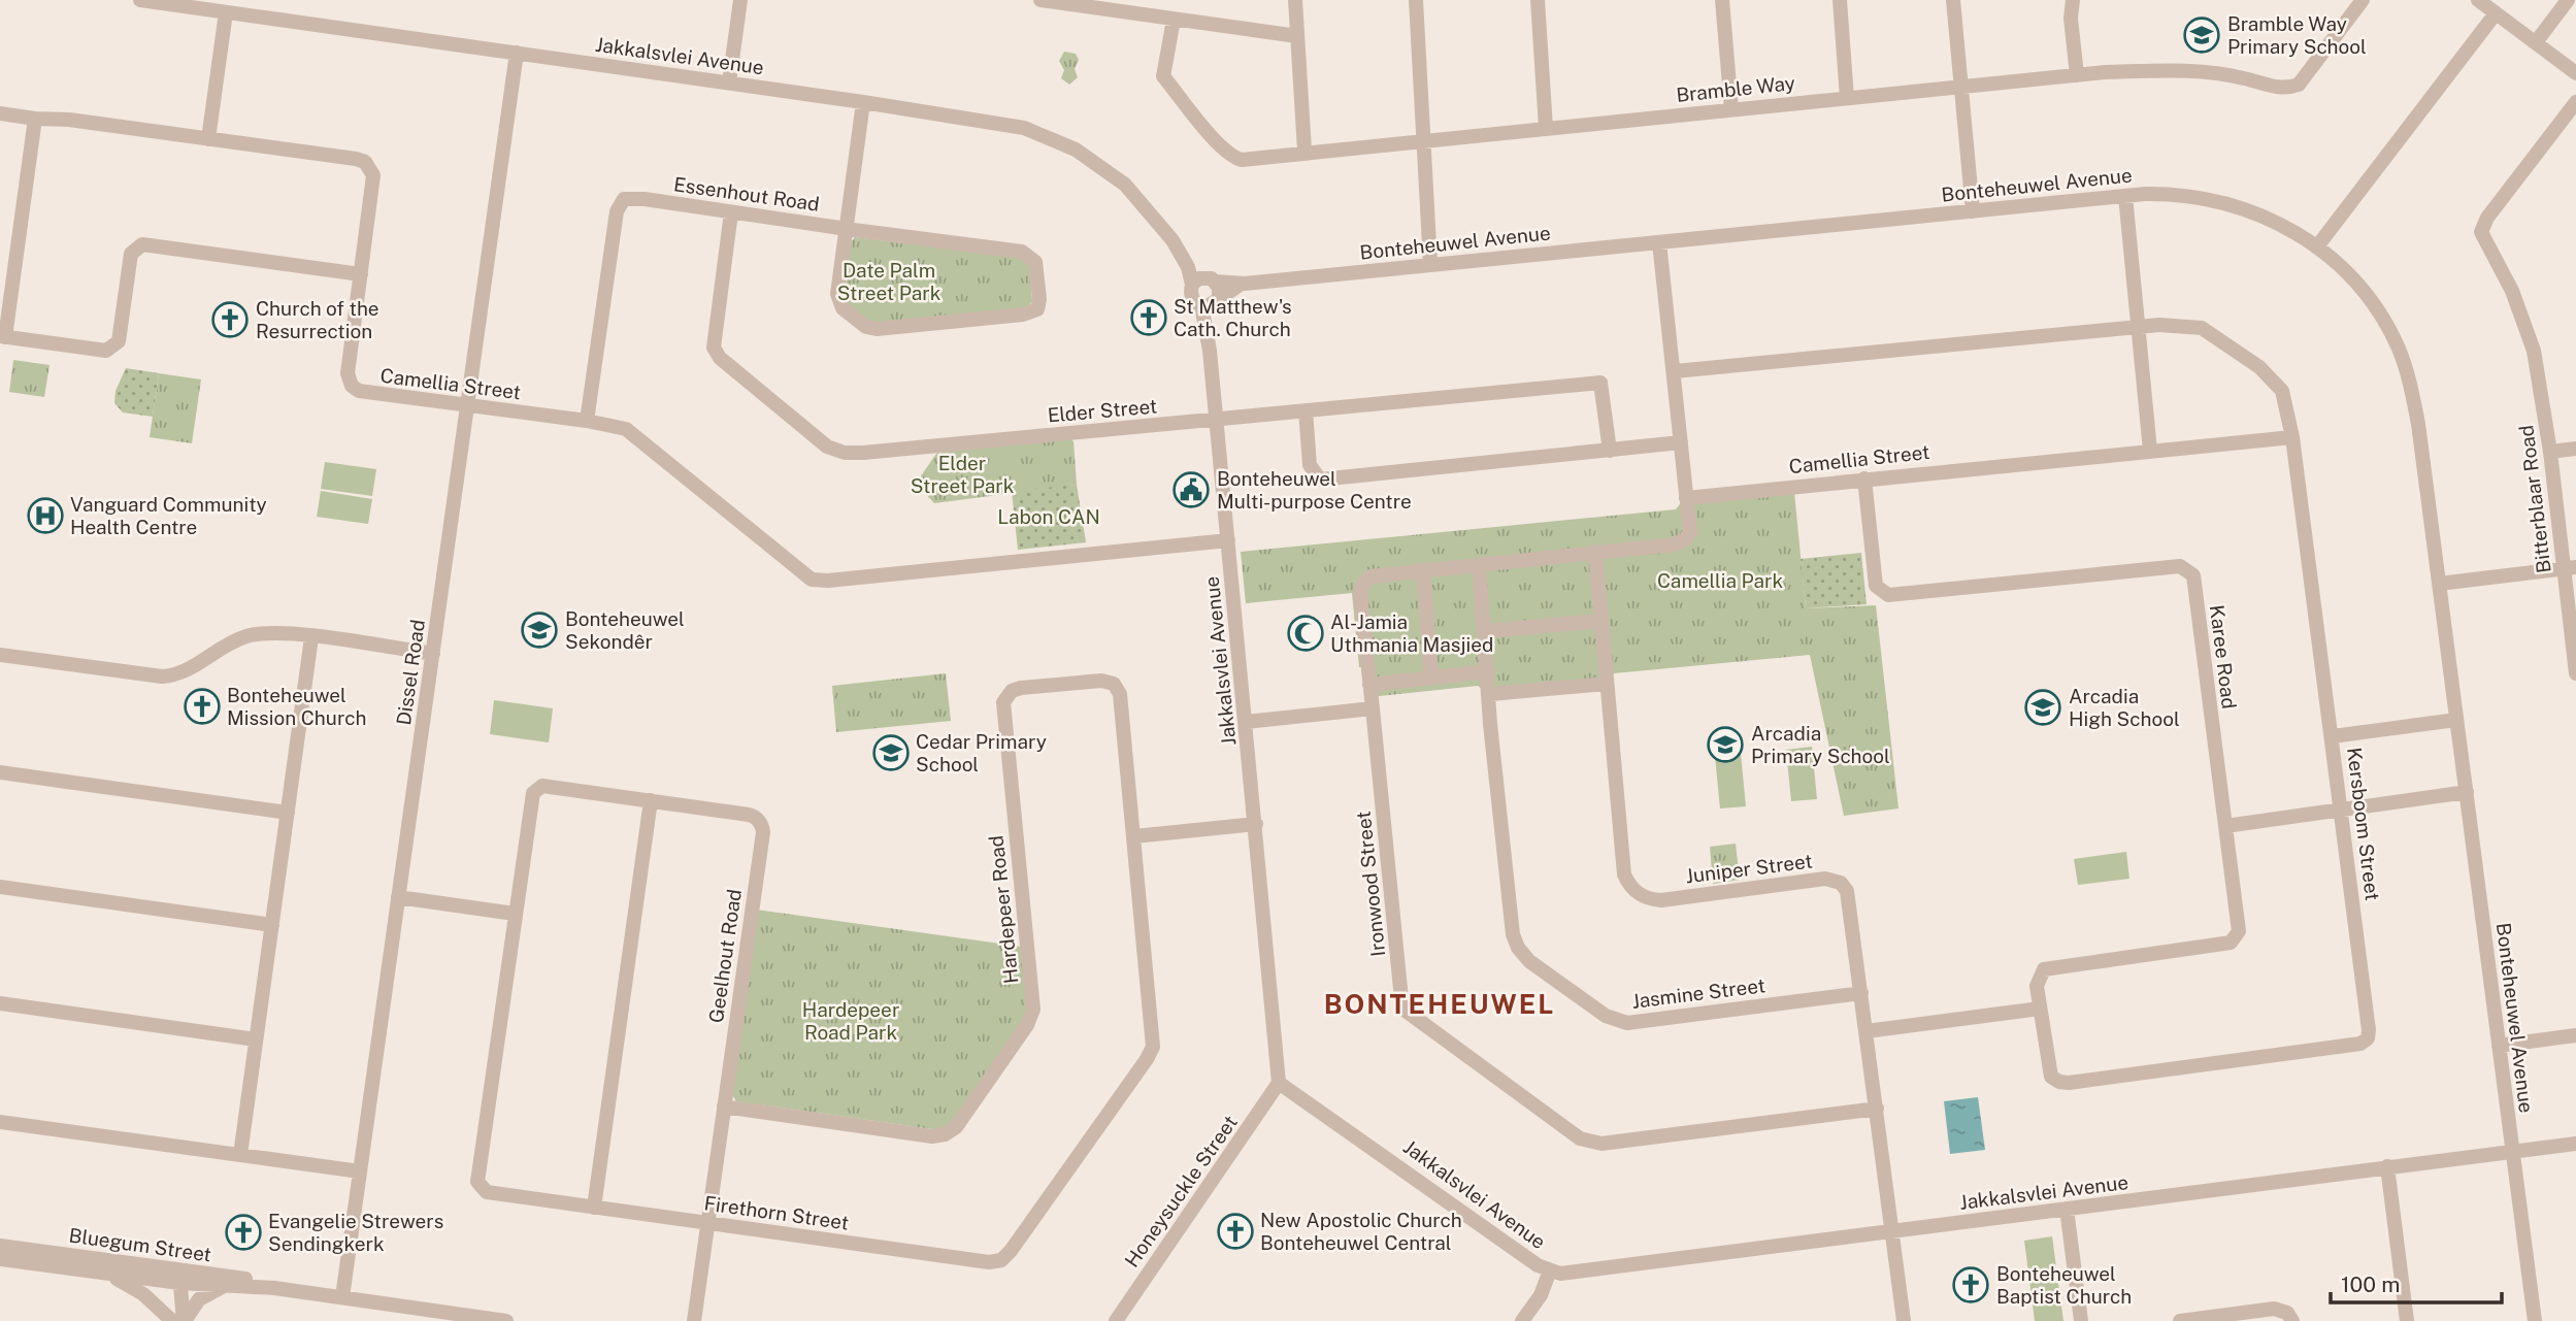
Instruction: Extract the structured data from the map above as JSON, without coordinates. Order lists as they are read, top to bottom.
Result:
{
  "streets": {
    "street": [
      "Jakkalsvlei Avenue",
      "Bramble Way",
      "Bonteheuwel Avenue",
      "Essenhout Road",
      "Camellia Street",
      "Elder Street",
      "Bitterblaar Road",
      "Karee Road",
      "Dissel Road",
      "Kersboom Street",
      "Juniper Street",
      "Ironwood Street",
      "Hardepeer Road",
      "Geelhout Road",
      "Jasmine Street",
      "Honeysuckle Street",
      "Firethorn Street",
      "Bluegum Street"
    ]
  },
  "crossings": [
    ["Jakkalsvlei Avenue", "Bonteheuwel Avenue"],
    ["Jakkalsvlei Avenue", "Camellia Street"],
    ["Jakkalsvlei Avenue", "Elder Street"],
    ["Jakkalsvlei Avenue", "Dissel Road"],
    ["Jakkalsvlei Avenue", "Juniper Street"],
    ["Jakkalsvlei Avenue", "Honeysuckle Street"],
    ["Essenhout Road", "Camellia Street"],
    ["Essenhout Road", "Elder Street"],
    ["Camellia Street", "Karee Road"],
    ["Camellia Street", "Dissel Road"],
    ["Camellia Street", "Kersboom Street"],
    ["Karee Road", "Kersboom Street"],
    ["Dissel Road", "Bluegum Street"],
    ["Juniper Street", "Ironwood Street"],
    ["Juniper Street", "Jasmine Street"],
    ["Hardepeer Road", "Geelhout Road"],
    ["Hardepeer Road", "Firethorn Street"],
    ["Geelhout Road", "Firethorn Street"]
  ],
  "districts": ["BONTEHEUWEL"],
  "parks": [
    "Date Palm Street Park",
    "Elder Street Park",
    "Labon CAN",
    "Camellia Park",
    "Hardepeer Road Park"
  ],
  "places": {
    "school or university": [
      "Bramble Way Primary School",
      "Bonteheuwel Sekondêr",
      "Arcadia High School",
      "Arcadia Primary School",
      "Cedar Primary School"
    ],
    "church": [
      "St Matthew's Cath. Church",
      "Church of the Resurrection",
      "Bonteheuwel Mission Church",
      "New Apostolic Church Bonteheuwel Central",
      "Evangelie Strewers Sendingkerk",
      "Bonteheuwel Baptist Church"
    ],
    "public building": ["Bonteheuwel Multi-purpose Centre"],
    "hospital": ["Vanguard Community Health Centre"],
    "mosque": ["Al-Jamia Uthmania Masjied"]
  },
  "scale_bar": "100 m"
}
